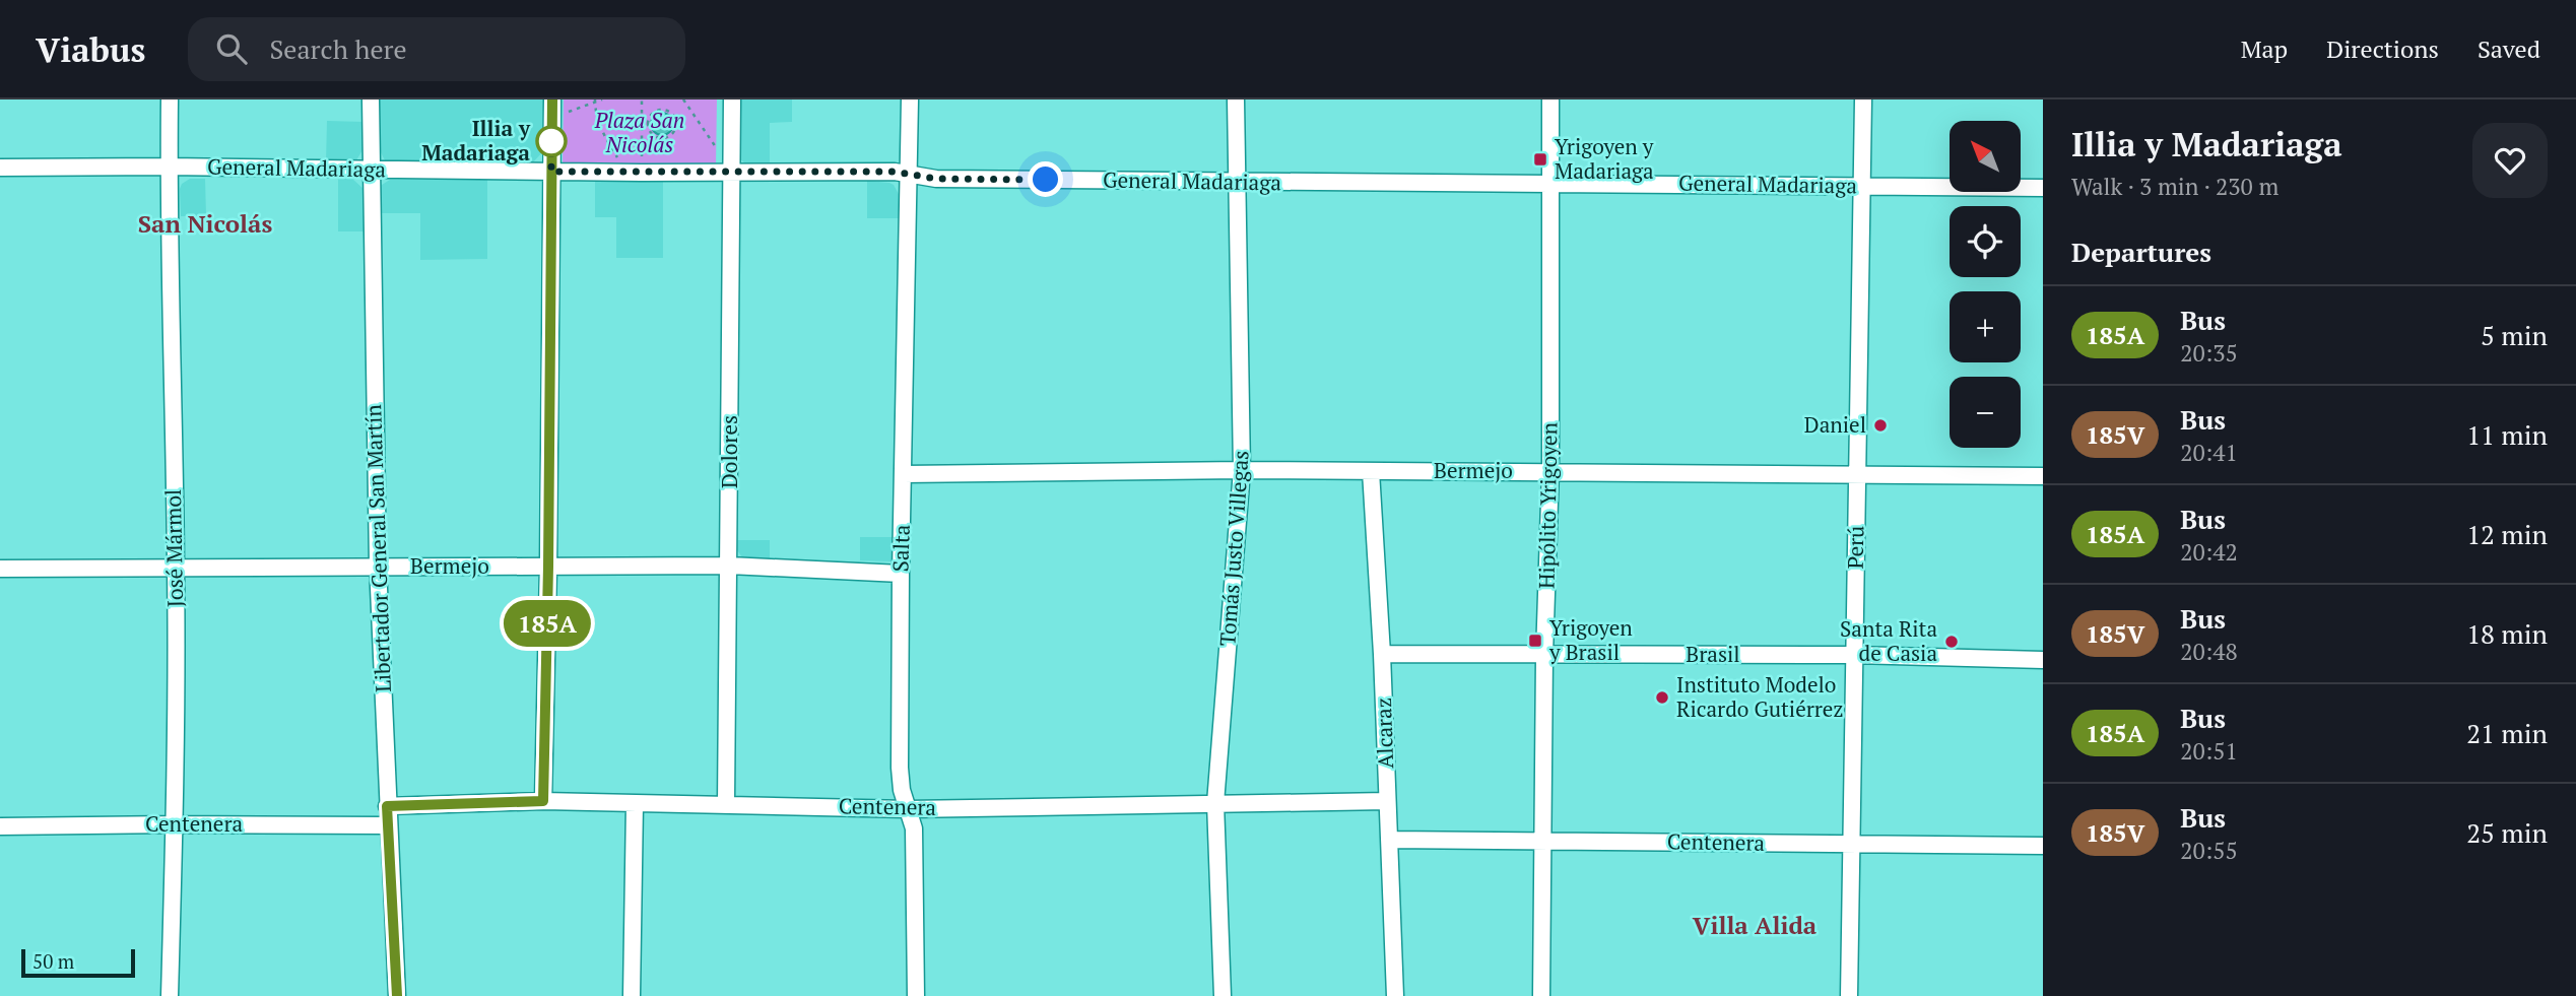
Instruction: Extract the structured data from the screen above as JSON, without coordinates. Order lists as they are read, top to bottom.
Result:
{
  "streets": {
    "street": [
      "General Madariaga",
      "Dolores",
      "Bermejo",
      "Hipólito Yrigoyen",
      "Perú",
      "José Mármol",
      "Libertador General San Martín",
      "Salta",
      "Tomás Justo Villegas",
      "Brasil",
      "Alcaraz",
      "Centenera"
    ]
  },
  "crossings": [
    ["General Madariaga", "Dolores"],
    ["General Madariaga", "Hipólito Yrigoyen"],
    ["General Madariaga", "Perú"],
    ["General Madariaga", "José Mármol"],
    ["General Madariaga", "Libertador General San Martín"],
    ["General Madariaga", "Salta"],
    ["General Madariaga", "Tomás Justo Villegas"],
    ["Dolores", "Bermejo"],
    ["Dolores", "Centenera"],
    ["Bermejo", "Hipólito Yrigoyen"],
    ["Bermejo", "Perú"],
    ["Bermejo", "José Mármol"],
    ["Bermejo", "Libertador General San Martín"],
    ["Bermejo", "Salta"],
    ["Bermejo", "Tomás Justo Villegas"],
    ["Bermejo", "Alcaraz"],
    ["Hipólito Yrigoyen", "Brasil"],
    ["Hipólito Yrigoyen", "Centenera"],
    ["Perú", "Brasil"],
    ["Perú", "Centenera"],
    ["José Mármol", "Centenera"],
    ["Libertador General San Martín", "Centenera"],
    ["Salta", "Centenera"],
    ["Tomás Justo Villegas", "Centenera"],
    ["Brasil", "Alcaraz"],
    ["Alcaraz", "Centenera"]
  ],
  "districts": ["San Nicolás", "Villa Alida"],
  "parks": ["Plaza San Nicolás"],
  "places": {
    "other": [
      "Illia y Madariaga",
      "Daniel",
      "Santa Rita de Casia",
      "Instituto Modelo Ricardo Gutiérrez"
    ],
    "transit": ["Yrigoyen y Madariaga", "Yrigoyen y Brasil"]
  },
  "lines": ["bus line 185A"],
  "scale_bar": "50 m",
  "north": "top left",
  "page": {
    "header": "Viabus",
    "search": "Search here",
    "nav": ["Map", "Directions", "Saved"],
    "on_map": "185A",
    "heading": [
      ["Illia y Madariaga", "Walk · 3 min · 230 m"],
      "Departures"
    ],
    "map_buttons": ["+", "−"],
    "list": [
      {
        "mark": "185A",
        "name": "Bus",
        "note": "20:35",
        "value": "5 min"
      },
      {
        "mark": "185V",
        "name": "Bus",
        "note": "20:41",
        "value": "11 min"
      },
      {
        "mark": "185A",
        "name": "Bus",
        "note": "20:42",
        "value": "12 min"
      },
      {
        "mark": "185V",
        "name": "Bus",
        "note": "20:48",
        "value": "18 min"
      },
      {
        "mark": "185A",
        "name": "Bus",
        "note": "20:51",
        "value": "21 min"
      },
      {
        "mark": "185V",
        "name": "Bus",
        "note": "20:55",
        "value": "25 min"
      }
    ],
    "scale": "50 m"
  }
}
